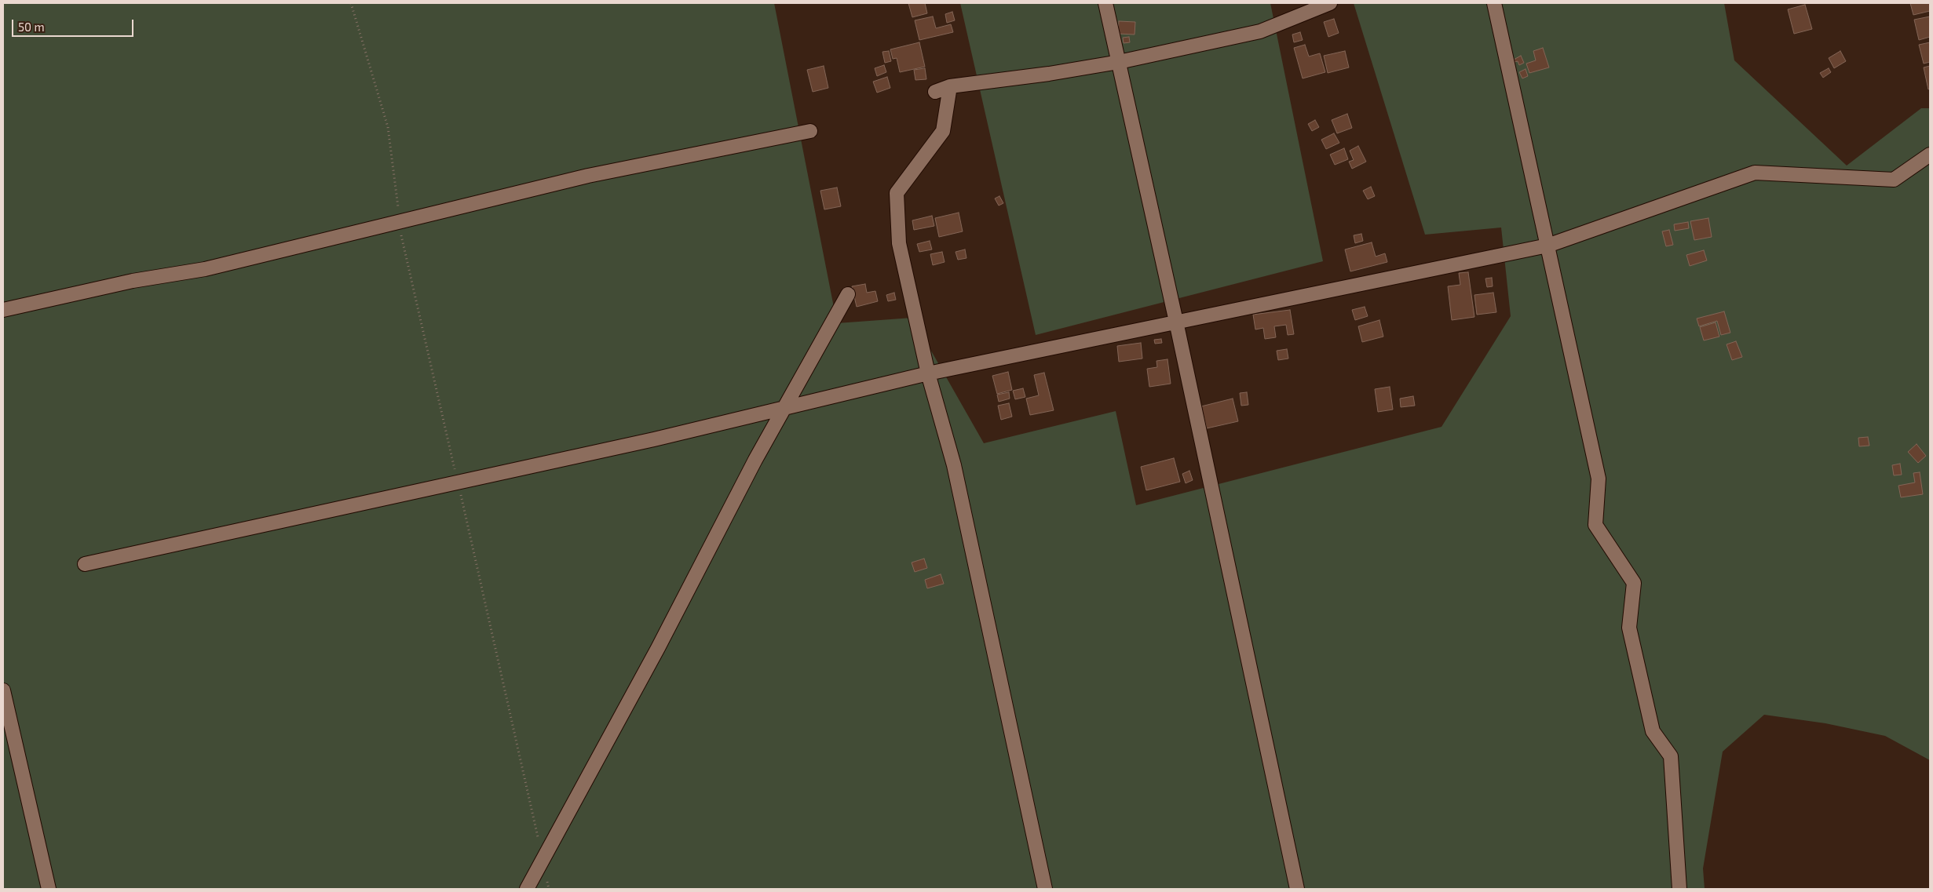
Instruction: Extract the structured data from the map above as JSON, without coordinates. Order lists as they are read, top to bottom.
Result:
{
  "scale_bar": "50 m"
}
